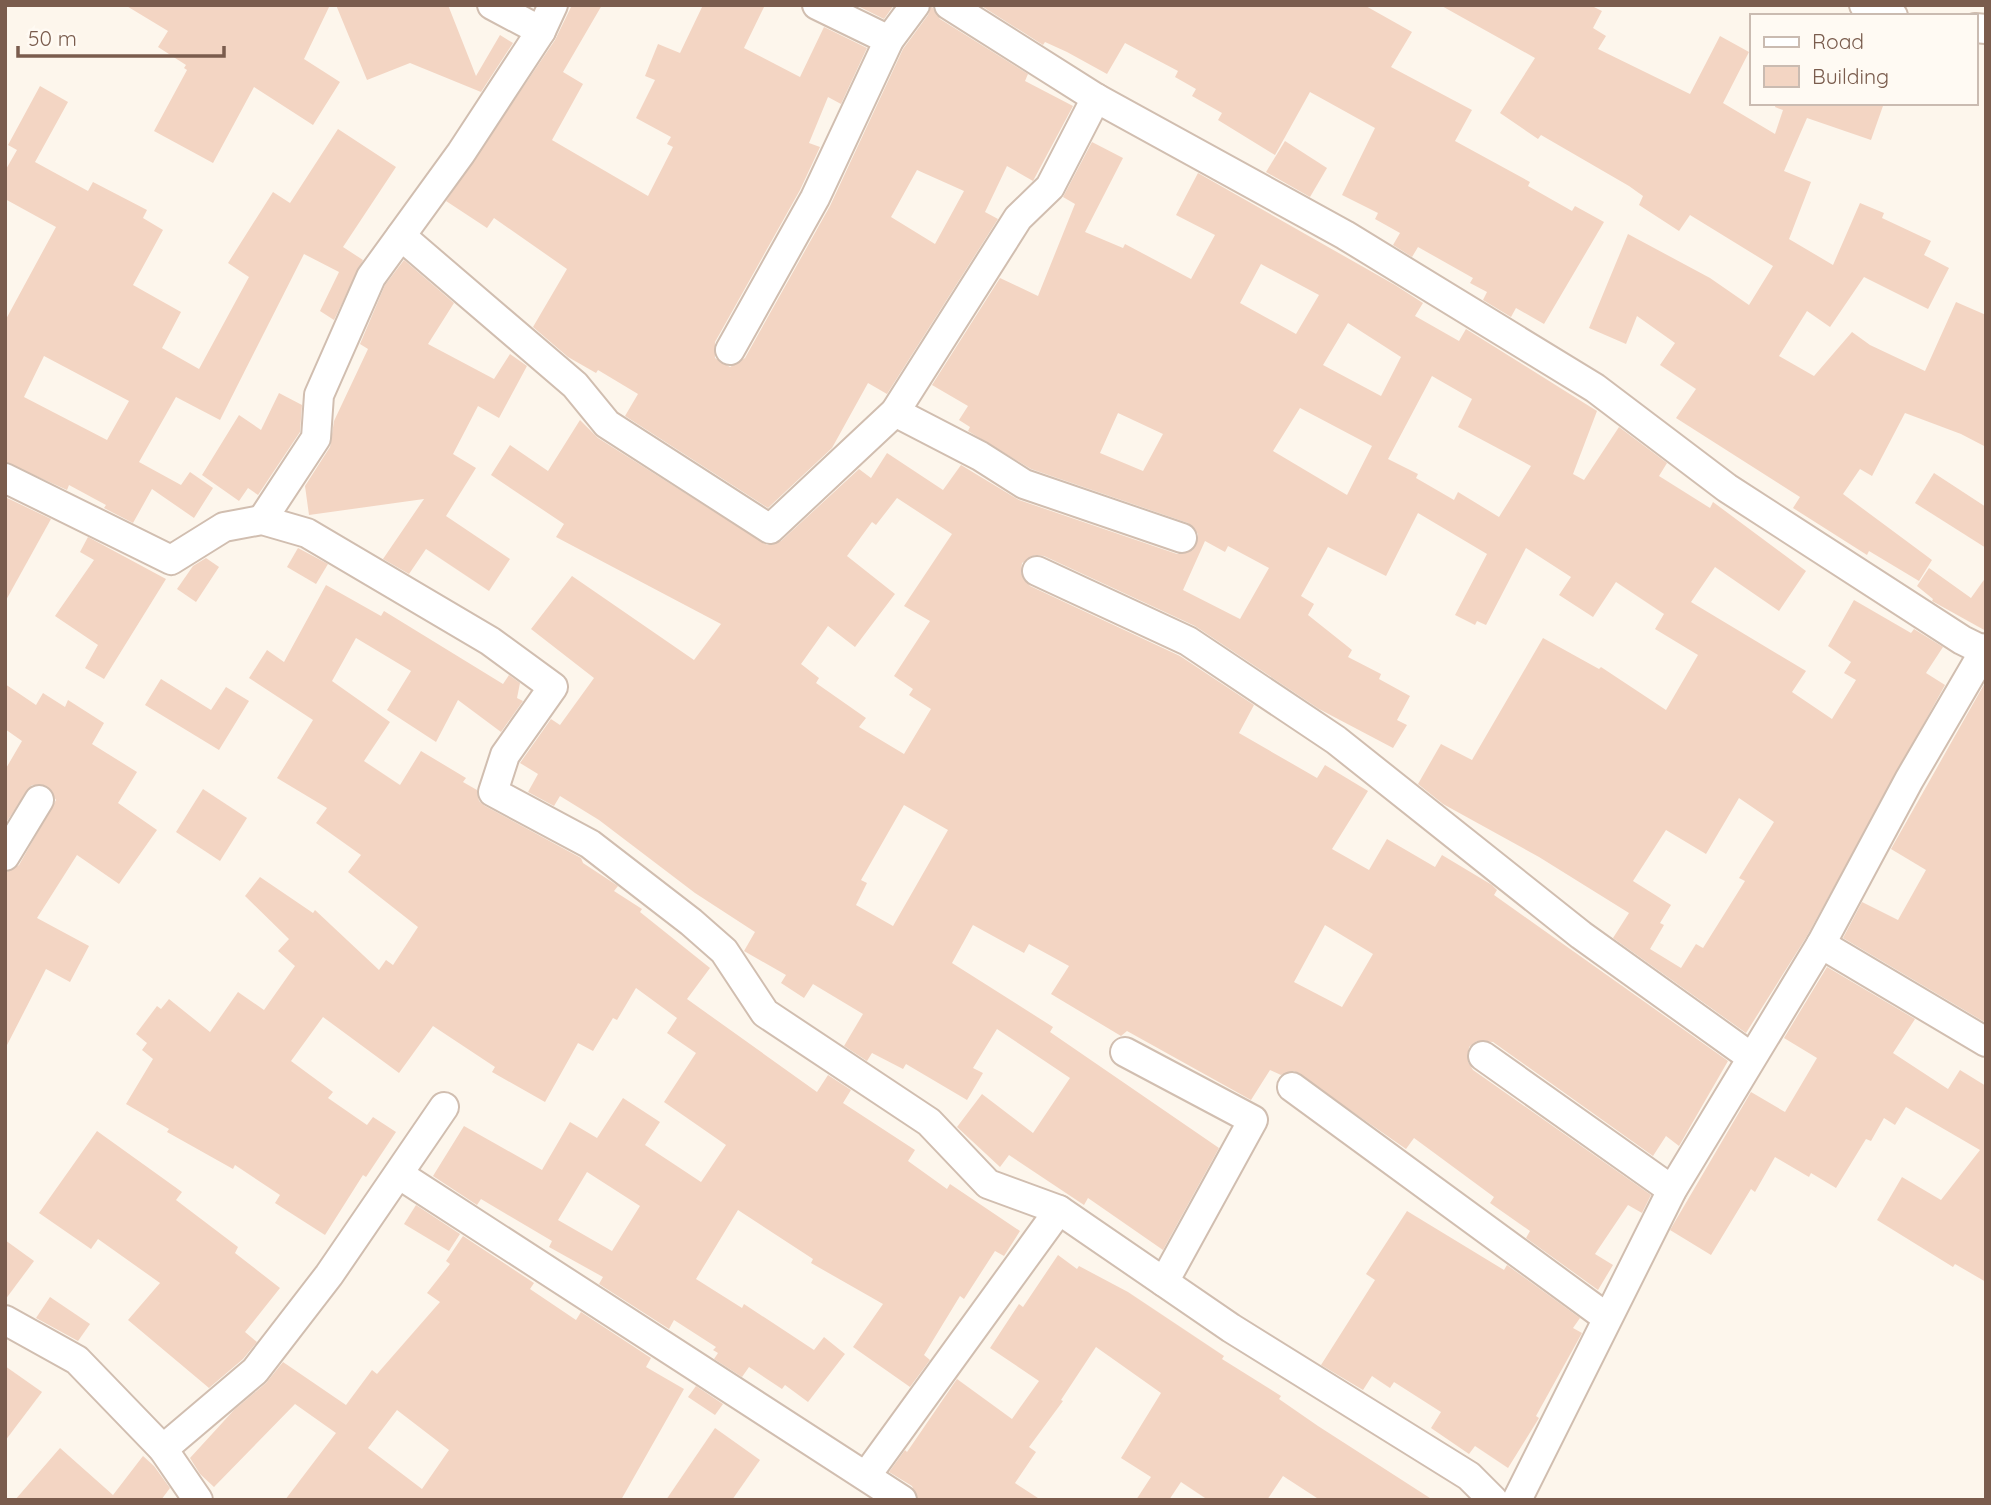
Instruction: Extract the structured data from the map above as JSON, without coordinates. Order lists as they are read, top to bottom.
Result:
{
  "legend": ["Road", "Building"],
  "scale_bar": "50 m"
}
